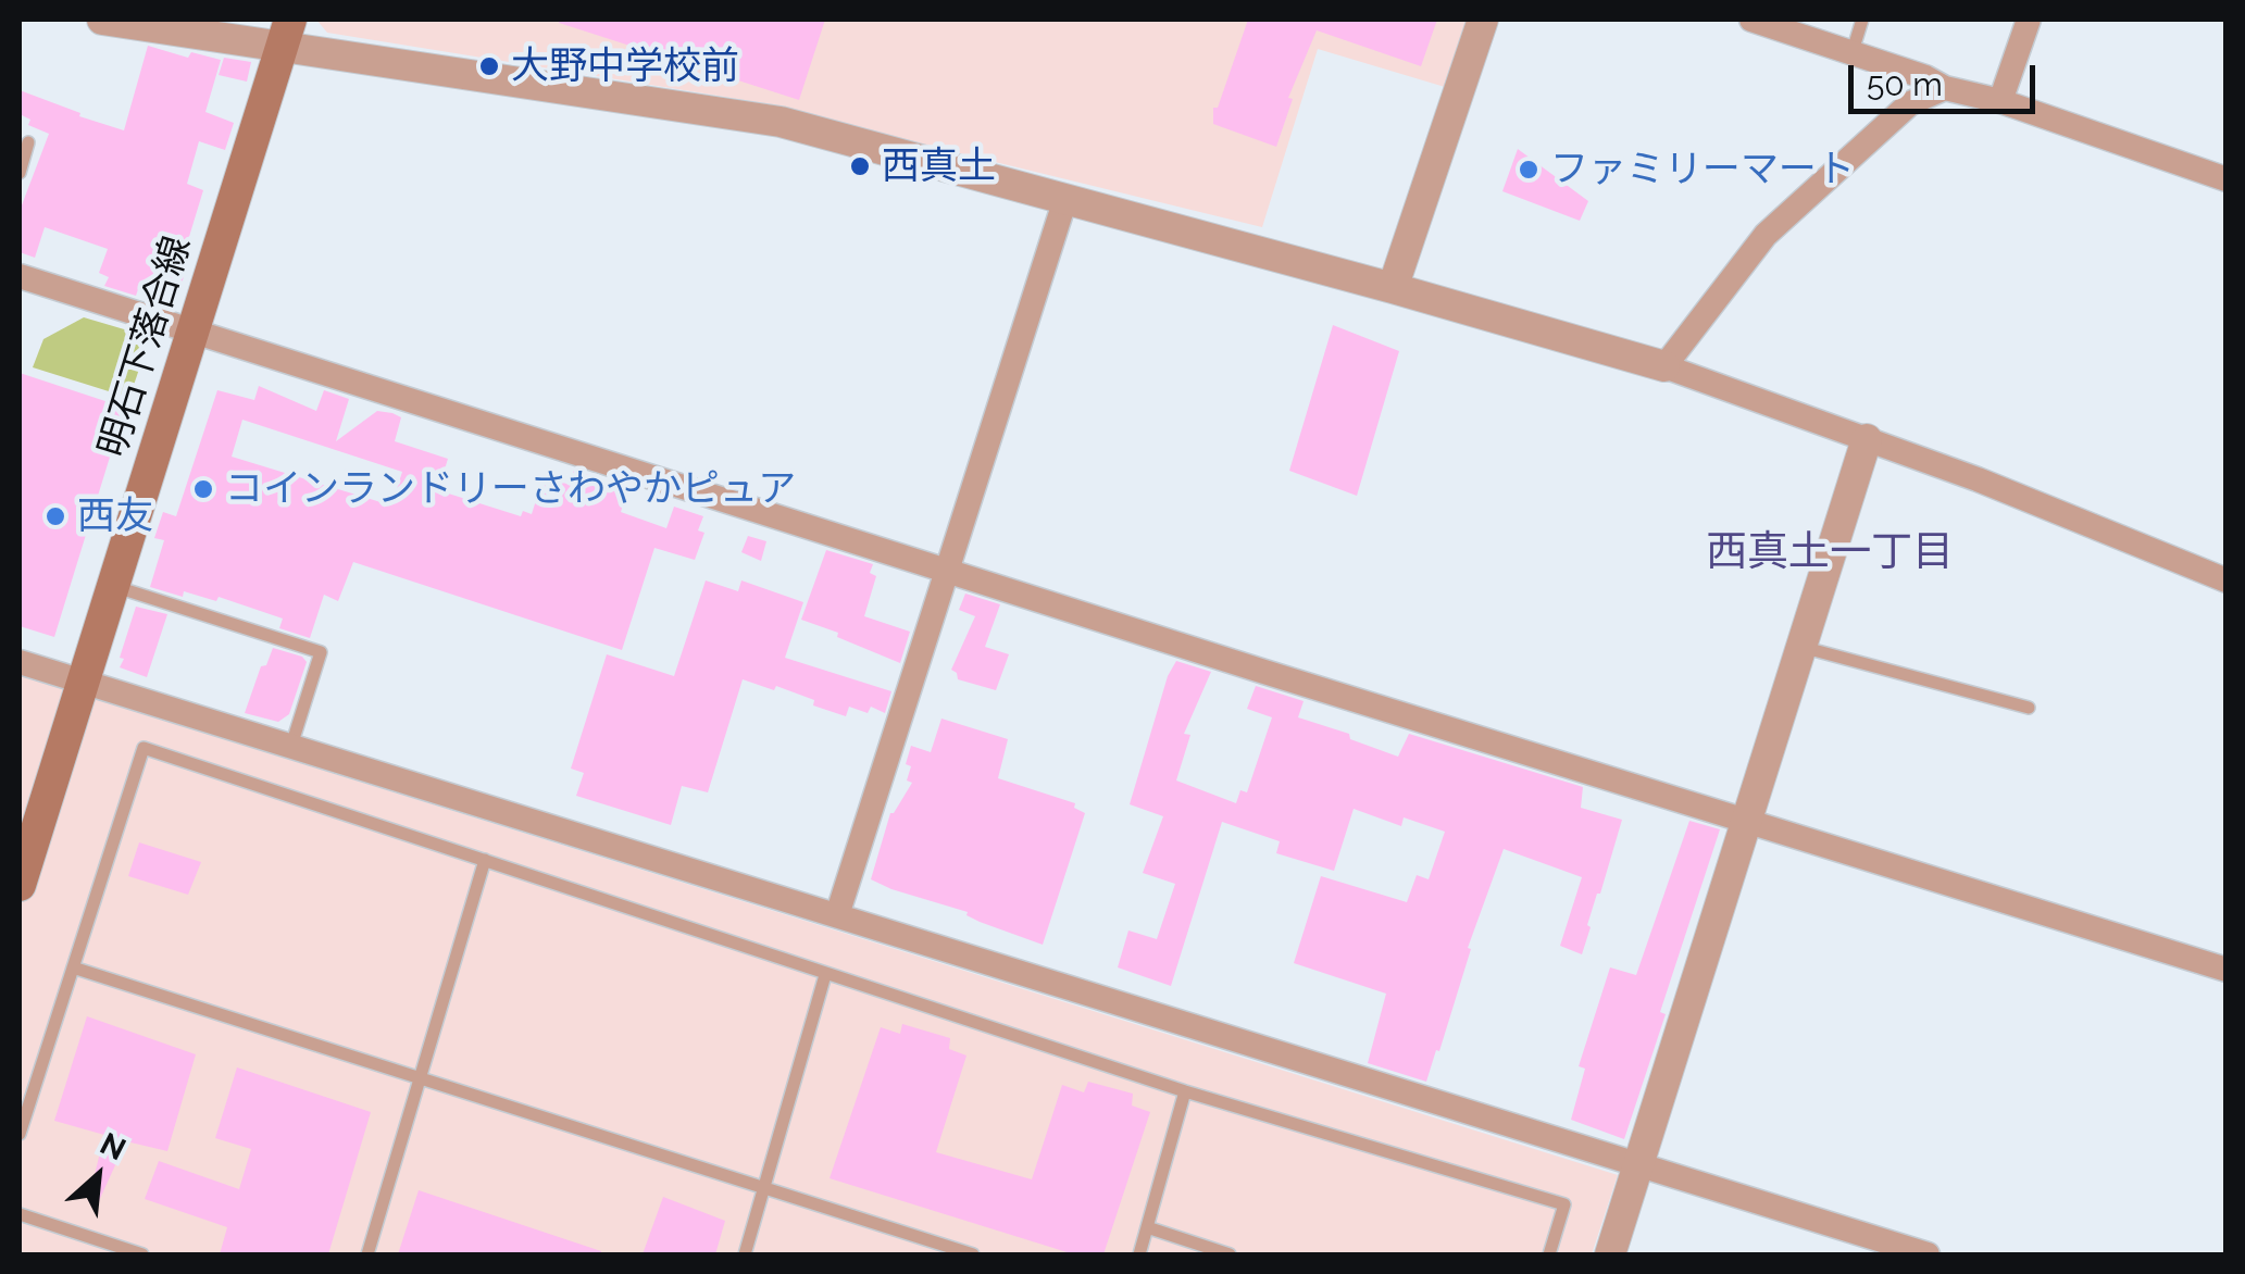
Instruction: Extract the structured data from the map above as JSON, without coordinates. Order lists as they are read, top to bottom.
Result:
{
  "streets": {
    "main road": ["明石下落合線"]
  },
  "districts": ["西真土一丁目"],
  "places": [
    "大野中学校前",
    "西真土",
    "ファミリーマート",
    "コインランドリーさわやかピュア",
    "西友"
  ],
  "scale_bar": "50 m",
  "north": "top right"
}
